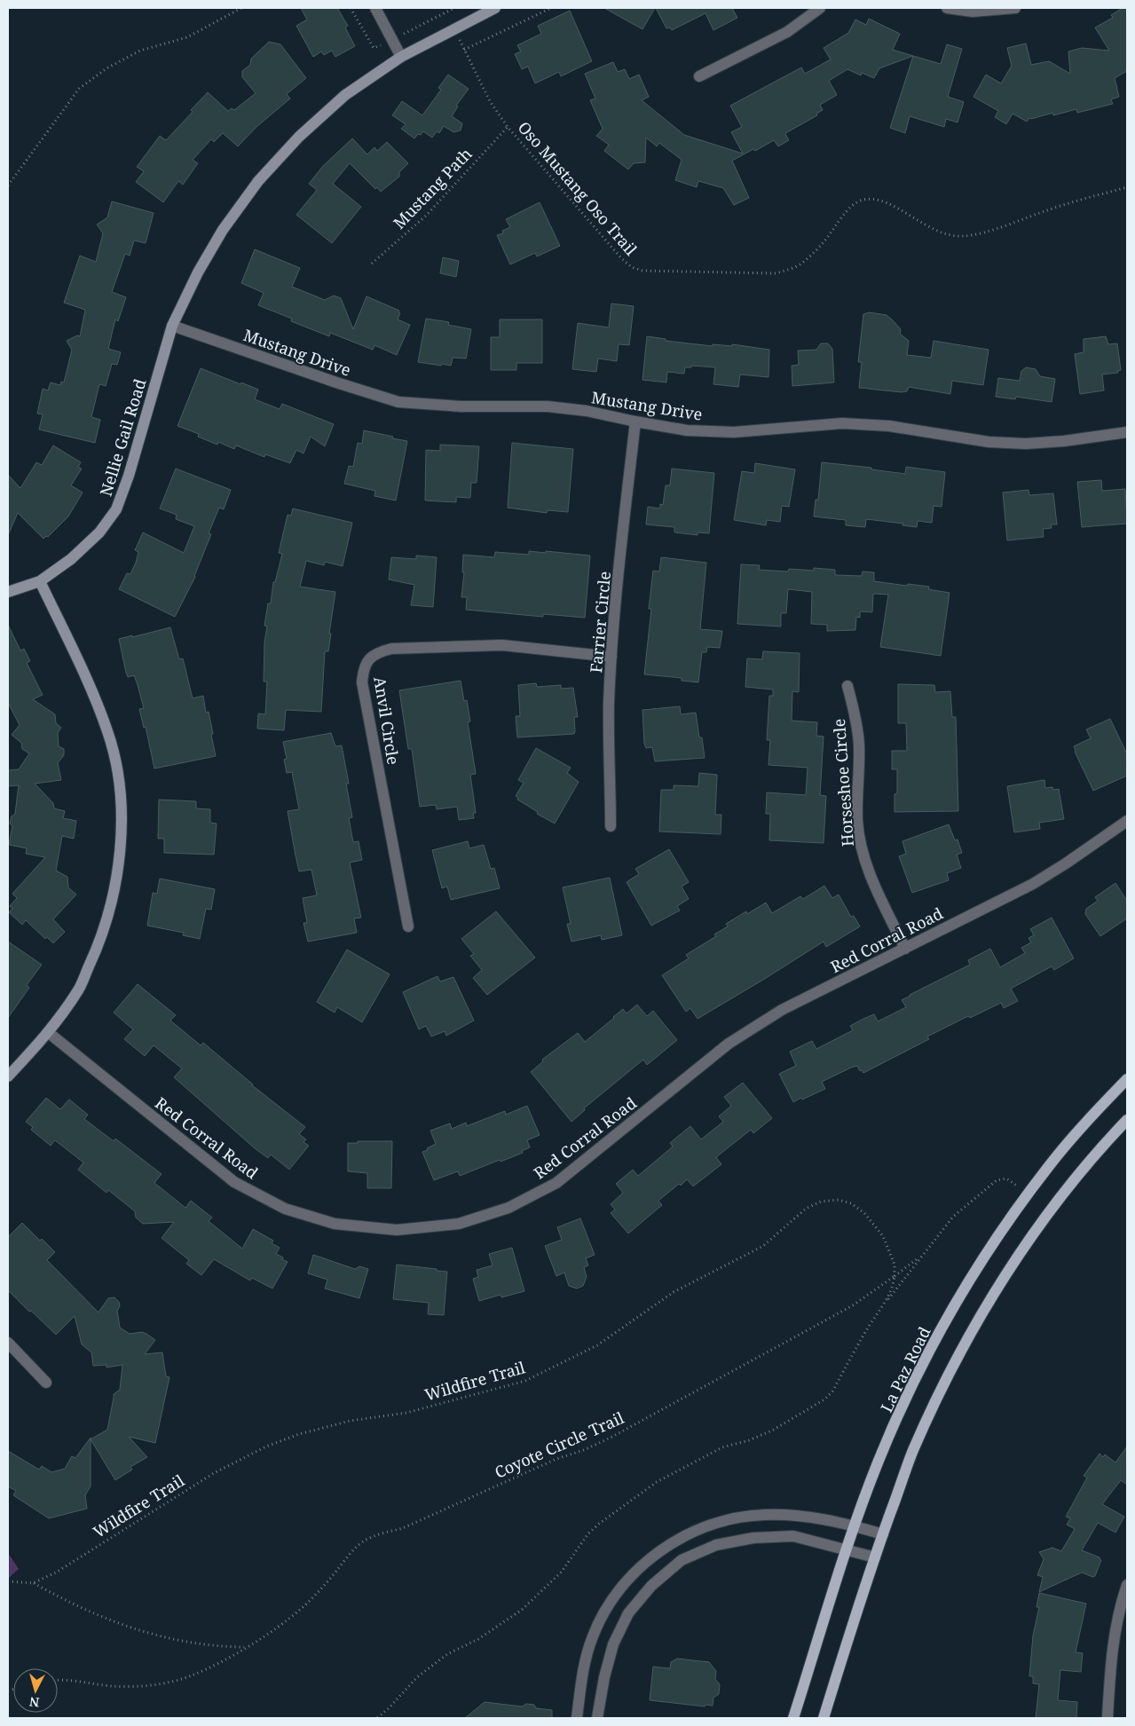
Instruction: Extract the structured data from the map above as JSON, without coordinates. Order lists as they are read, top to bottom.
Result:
{
  "streets": {
    "main road": ["La Paz Road"],
    "street": [
      "Mustang Drive",
      "Nellie Gail Road",
      "Farrier Circle",
      "Anvil Circle",
      "Horseshoe Circle",
      "Red Corral Road"
    ],
    "path": [
      "Mustang Path",
      "Oso Mustang Oso Trail",
      "Wildfire Trail",
      "Coyote Circle Trail"
    ]
  },
  "crossings": [
    ["Mustang Path", "Oso Mustang Oso Trail"],
    ["Mustang Drive", "Nellie Gail Road"],
    ["Mustang Drive", "Farrier Circle"],
    ["Farrier Circle", "Anvil Circle"],
    ["Horseshoe Circle", "Red Corral Road"],
    ["La Paz Road", "Coyote Circle Trail"],
    ["Wildfire Trail", "Coyote Circle Trail"]
  ],
  "north": "bottom"
}
